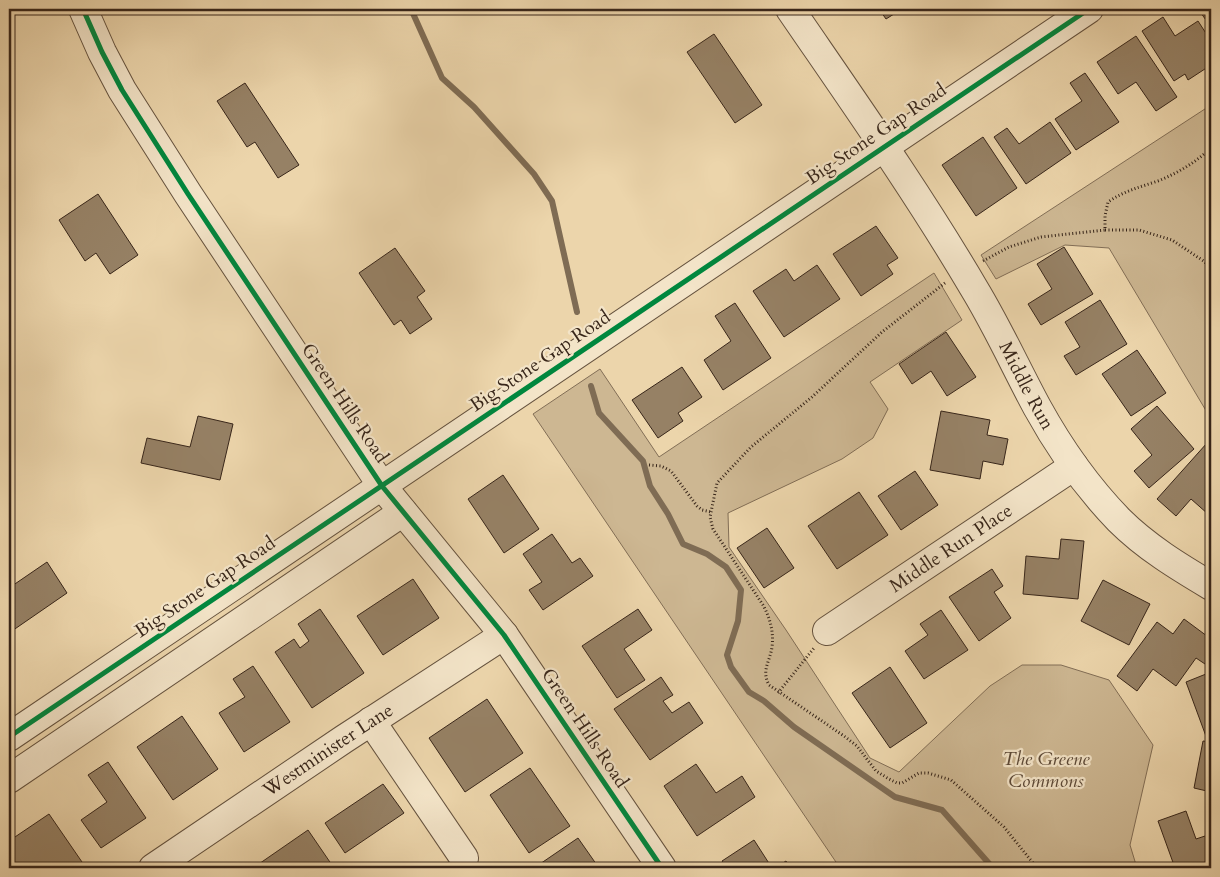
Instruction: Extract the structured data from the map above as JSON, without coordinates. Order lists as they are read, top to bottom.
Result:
{
  "streets": {
    "street": [
      "Big Stone Gap Road",
      "Middle Run",
      "Green Hills Road",
      "Middle Run Place",
      "Westminister Lane"
    ]
  },
  "crossings": [
    ["Big Stone Gap Road", "Middle Run"],
    ["Big Stone Gap Road", "Green Hills Road"],
    ["Middle Run", "Middle Run Place"],
    ["Green Hills Road", "Westminister Lane"]
  ],
  "parks": ["The Greene Commons"]
}
